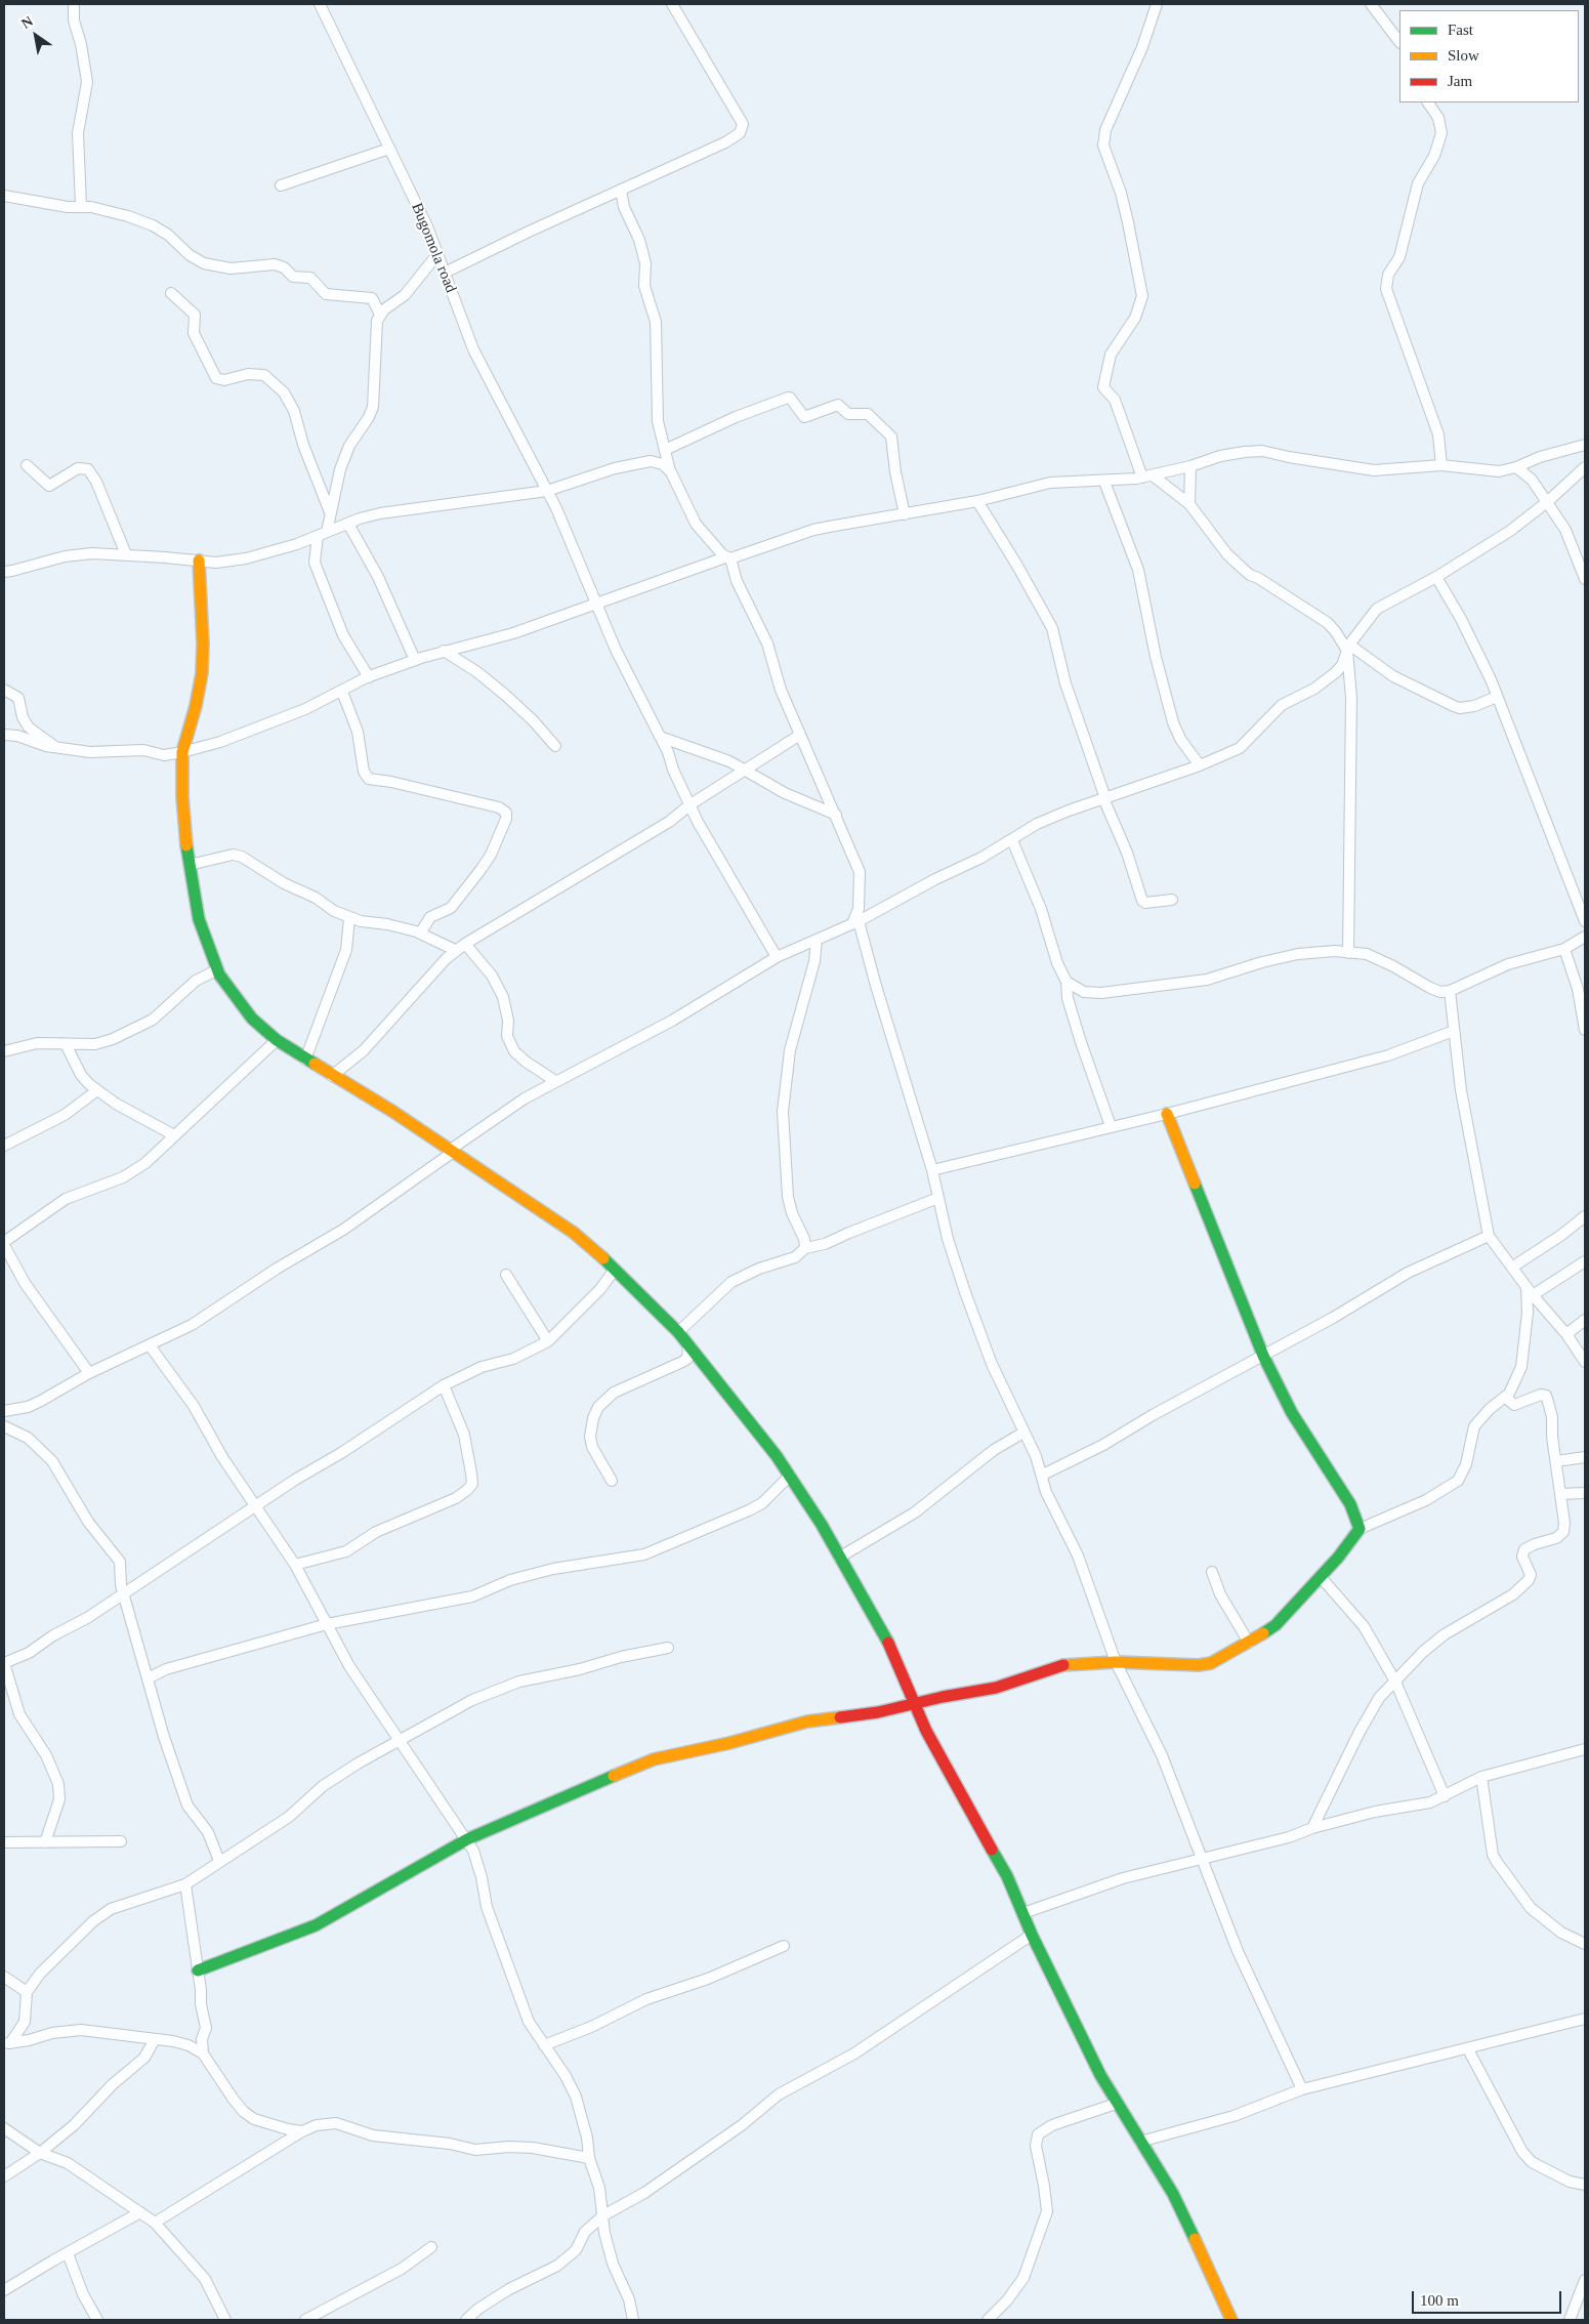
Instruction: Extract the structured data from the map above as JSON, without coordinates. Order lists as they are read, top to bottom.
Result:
{
  "streets": {
    "street": ["Bugomola road"]
  },
  "legend": ["Fast", "Slow", "Jam"],
  "scale_bar": "100 m",
  "north": "top left"
}
